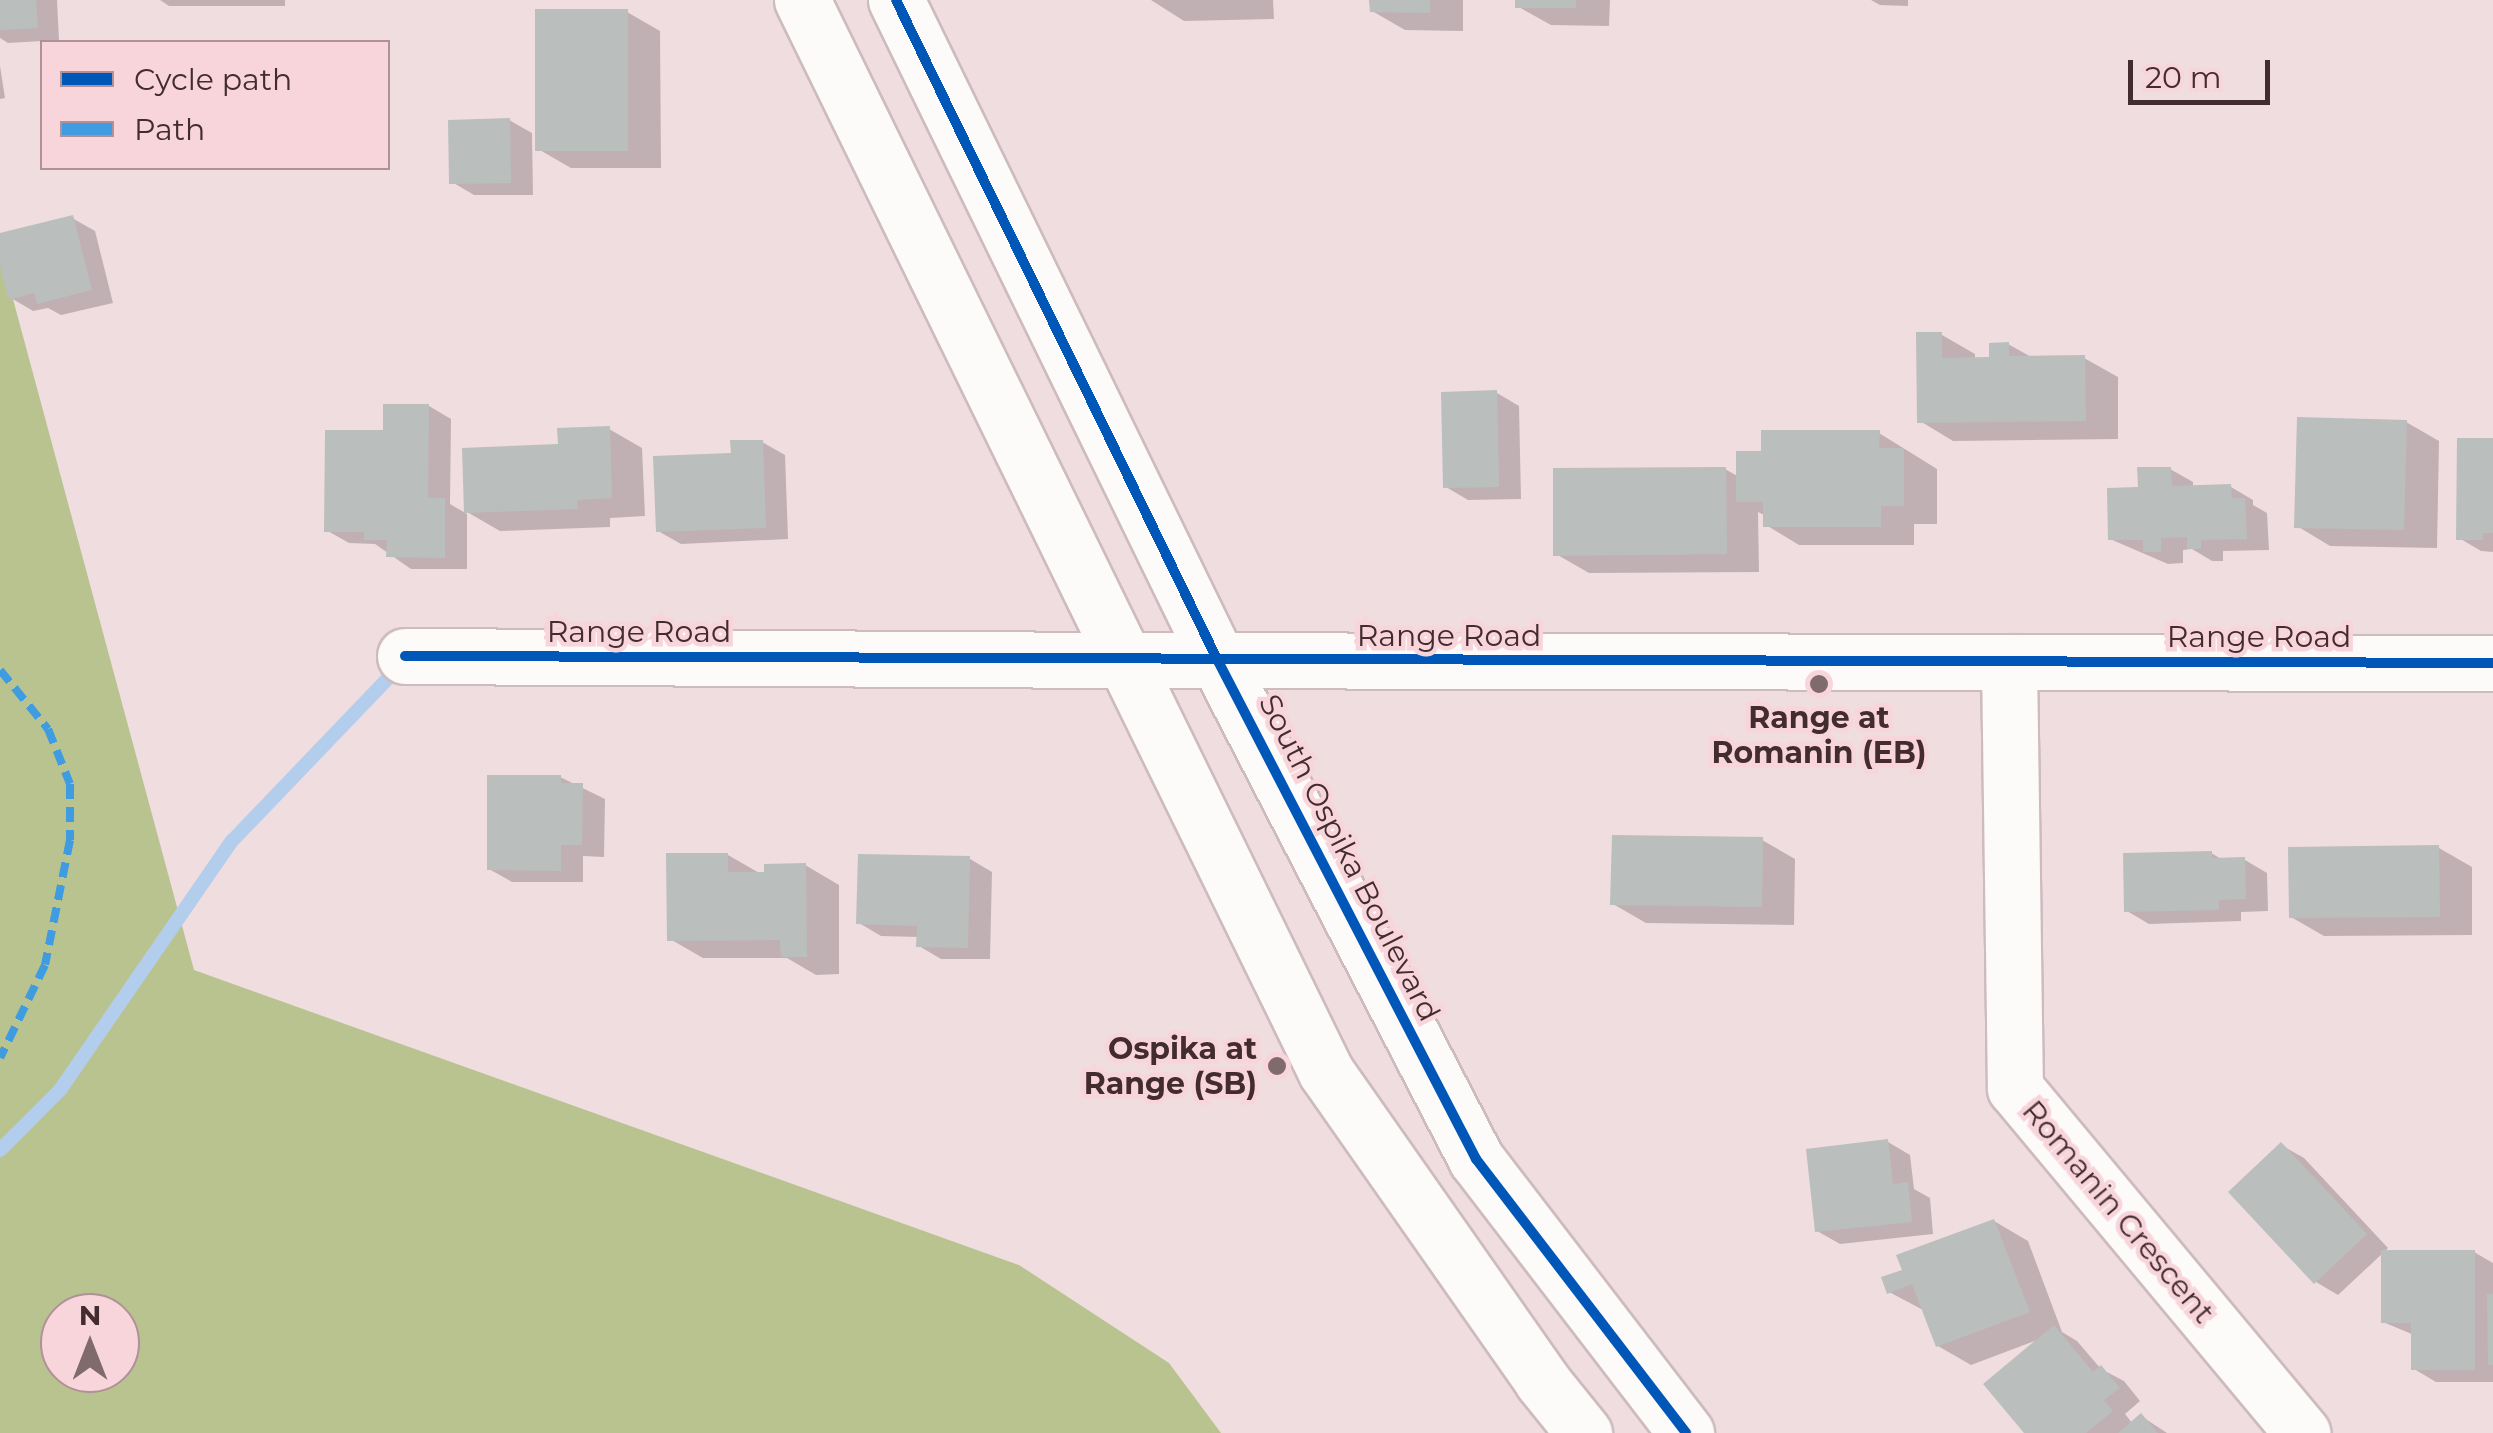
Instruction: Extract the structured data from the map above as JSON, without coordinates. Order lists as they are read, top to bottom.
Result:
{
  "streets": {
    "main road": ["Range Road", "South Ospika Boulevard", "Romanin Crescent"]
  },
  "crossings": [
    ["Range Road", "South Ospika Boulevard"],
    ["Range Road", "Romanin Crescent"]
  ],
  "places": ["Range at Romanin (EB)", "Ospika at Range (SB)"],
  "legend": ["Cycle path", "Path"],
  "scale_bar": "20 m",
  "north": "top"
}
